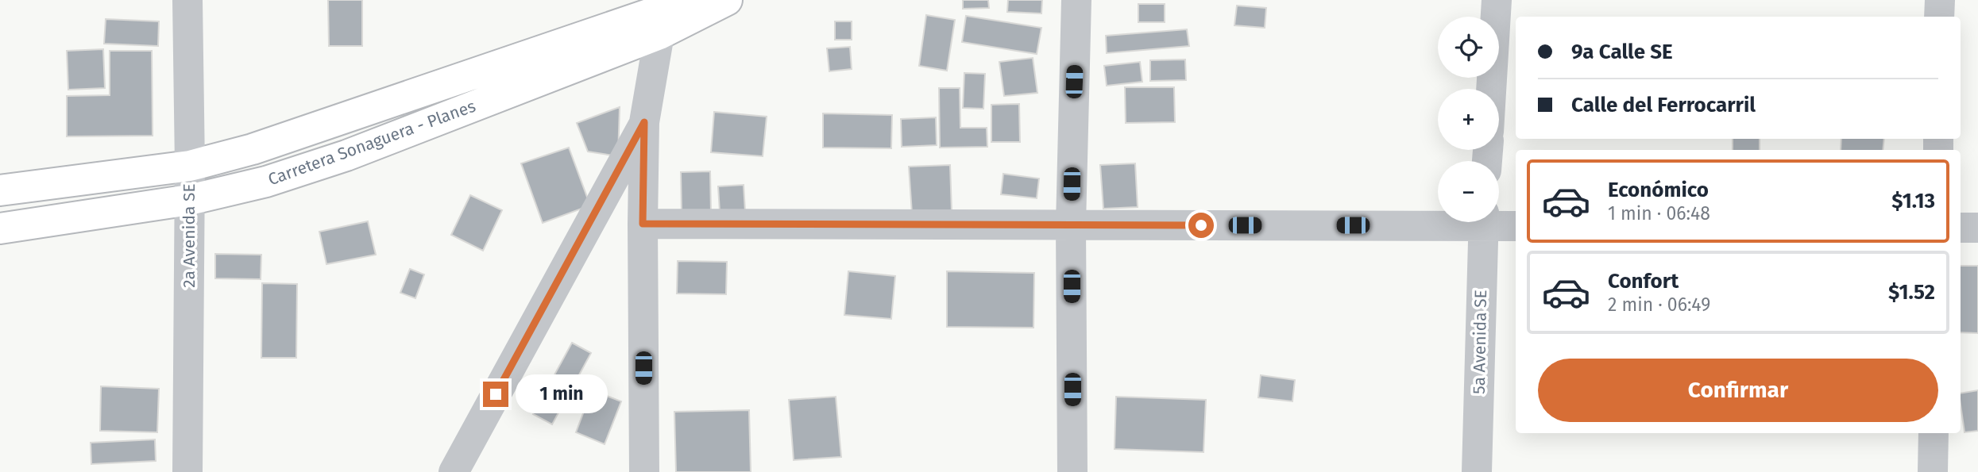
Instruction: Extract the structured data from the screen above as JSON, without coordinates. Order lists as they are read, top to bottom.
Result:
{
  "streets": {
    "main road": ["Carretera Sonaguera - Planes"],
    "street": ["2a Avenida SE", "5a Avenida SE"]
  },
  "crossings": [
    ["Carretera Sonaguera - Planes", "2a Avenida SE"]
  ],
  "page": {
    "map_buttons": ["+", "−"],
    "banner": ["9a Calle SE", "Calle del Ferrocarril"],
    "list": [
      {
        "name": "Económico",
        "note": "1 min · 06:48",
        "value": "$1.13"
      },
      {
        "name": "Confort",
        "note": "2 min · 06:49",
        "value": "$1.52"
      }
    ],
    "buttons": "Confirmar",
    "bubble": "1 min"
  }
}
